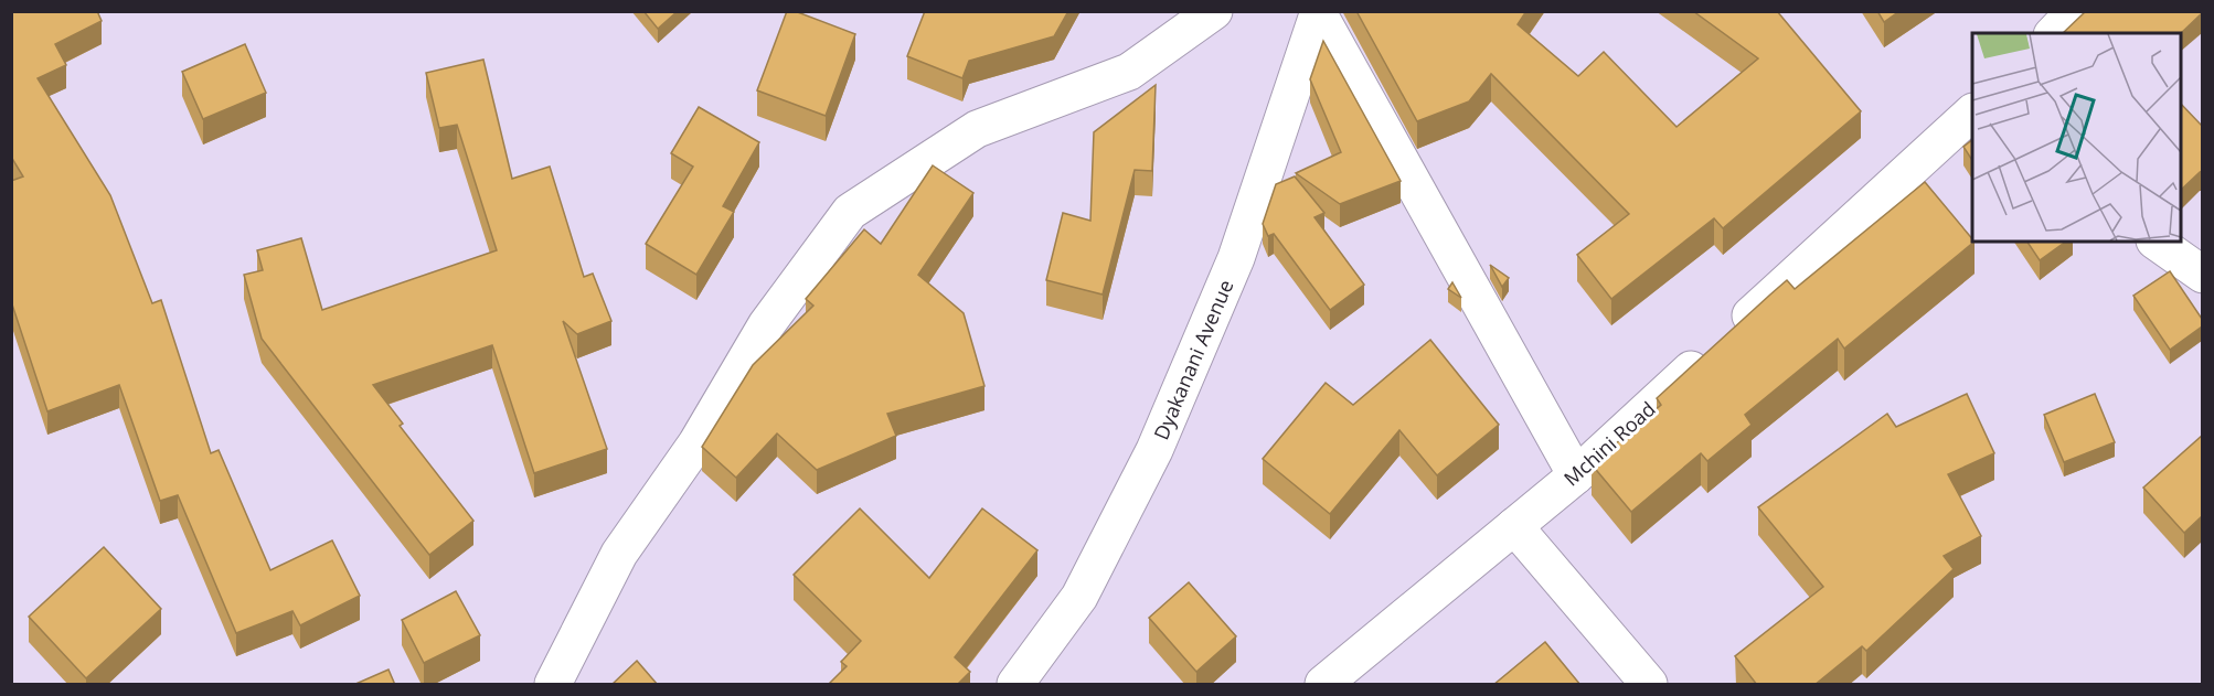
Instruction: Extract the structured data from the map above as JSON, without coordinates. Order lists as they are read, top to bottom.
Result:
{
  "streets": {
    "street": ["Dyakanani Avenue", "Mchini Road"]
  }
}
